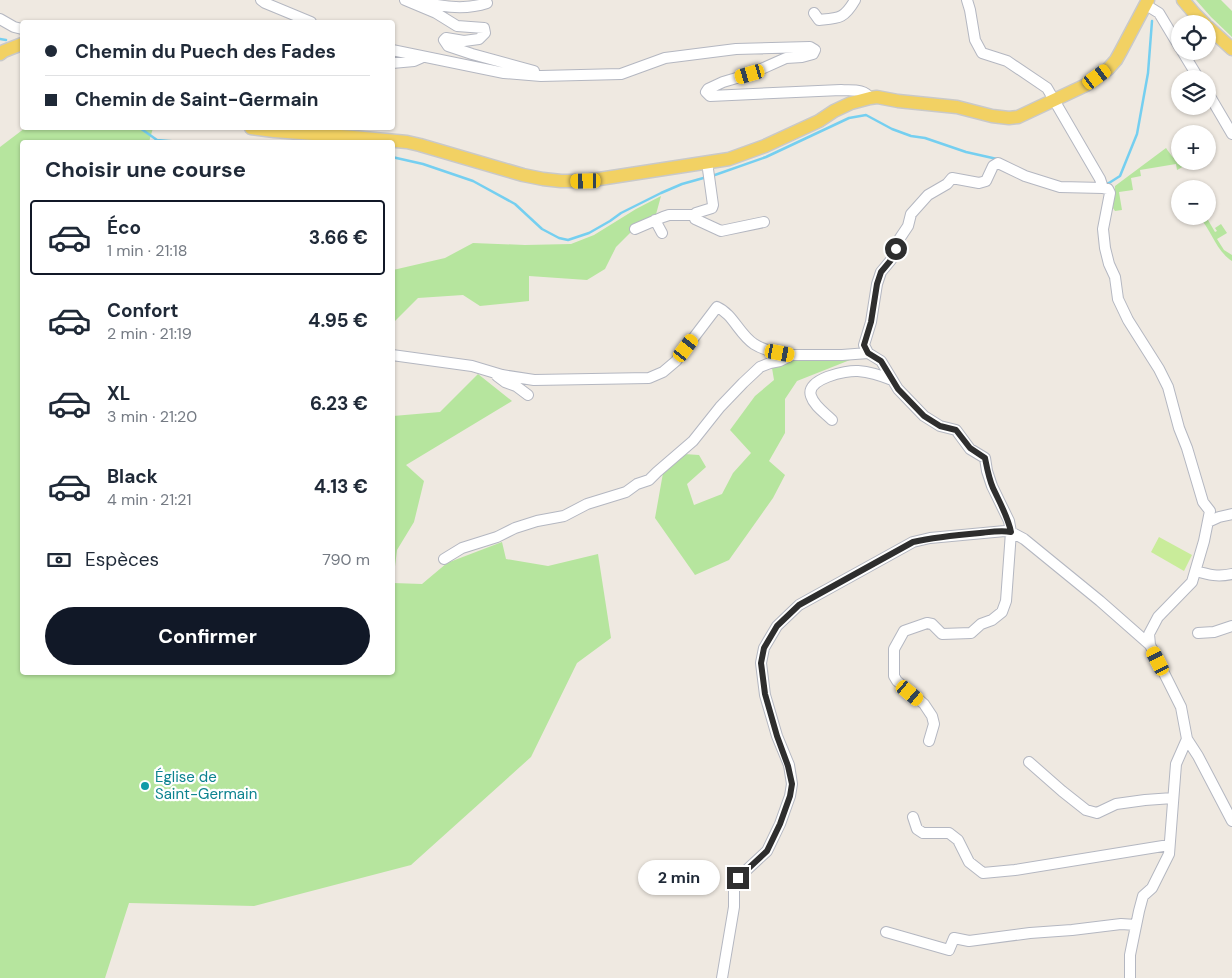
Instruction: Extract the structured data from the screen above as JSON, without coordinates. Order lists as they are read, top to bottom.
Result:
{
  "places": ["Église de Saint-Germain"],
  "page": {
    "map_buttons": ["+", "−"],
    "banner": ["Chemin du Puech des Fades", "Chemin de Saint-Germain"],
    "heading": "Choisir une course",
    "list": [
      {
        "name": "Éco",
        "note": "1 min · 21:18",
        "value": "3.66 €"
      },
      {
        "name": "Confort",
        "note": "2 min · 21:19",
        "value": "4.95 €"
      },
      {
        "name": "XL",
        "note": "3 min · 21:20",
        "value": "6.23 €"
      },
      {
        "name": "Black",
        "note": "4 min · 21:21",
        "value": "4.13 €"
      }
    ],
    "pay": ["Espèces", "790 m"],
    "buttons": "Confirmer",
    "bubble": "2 min"
  }
}
